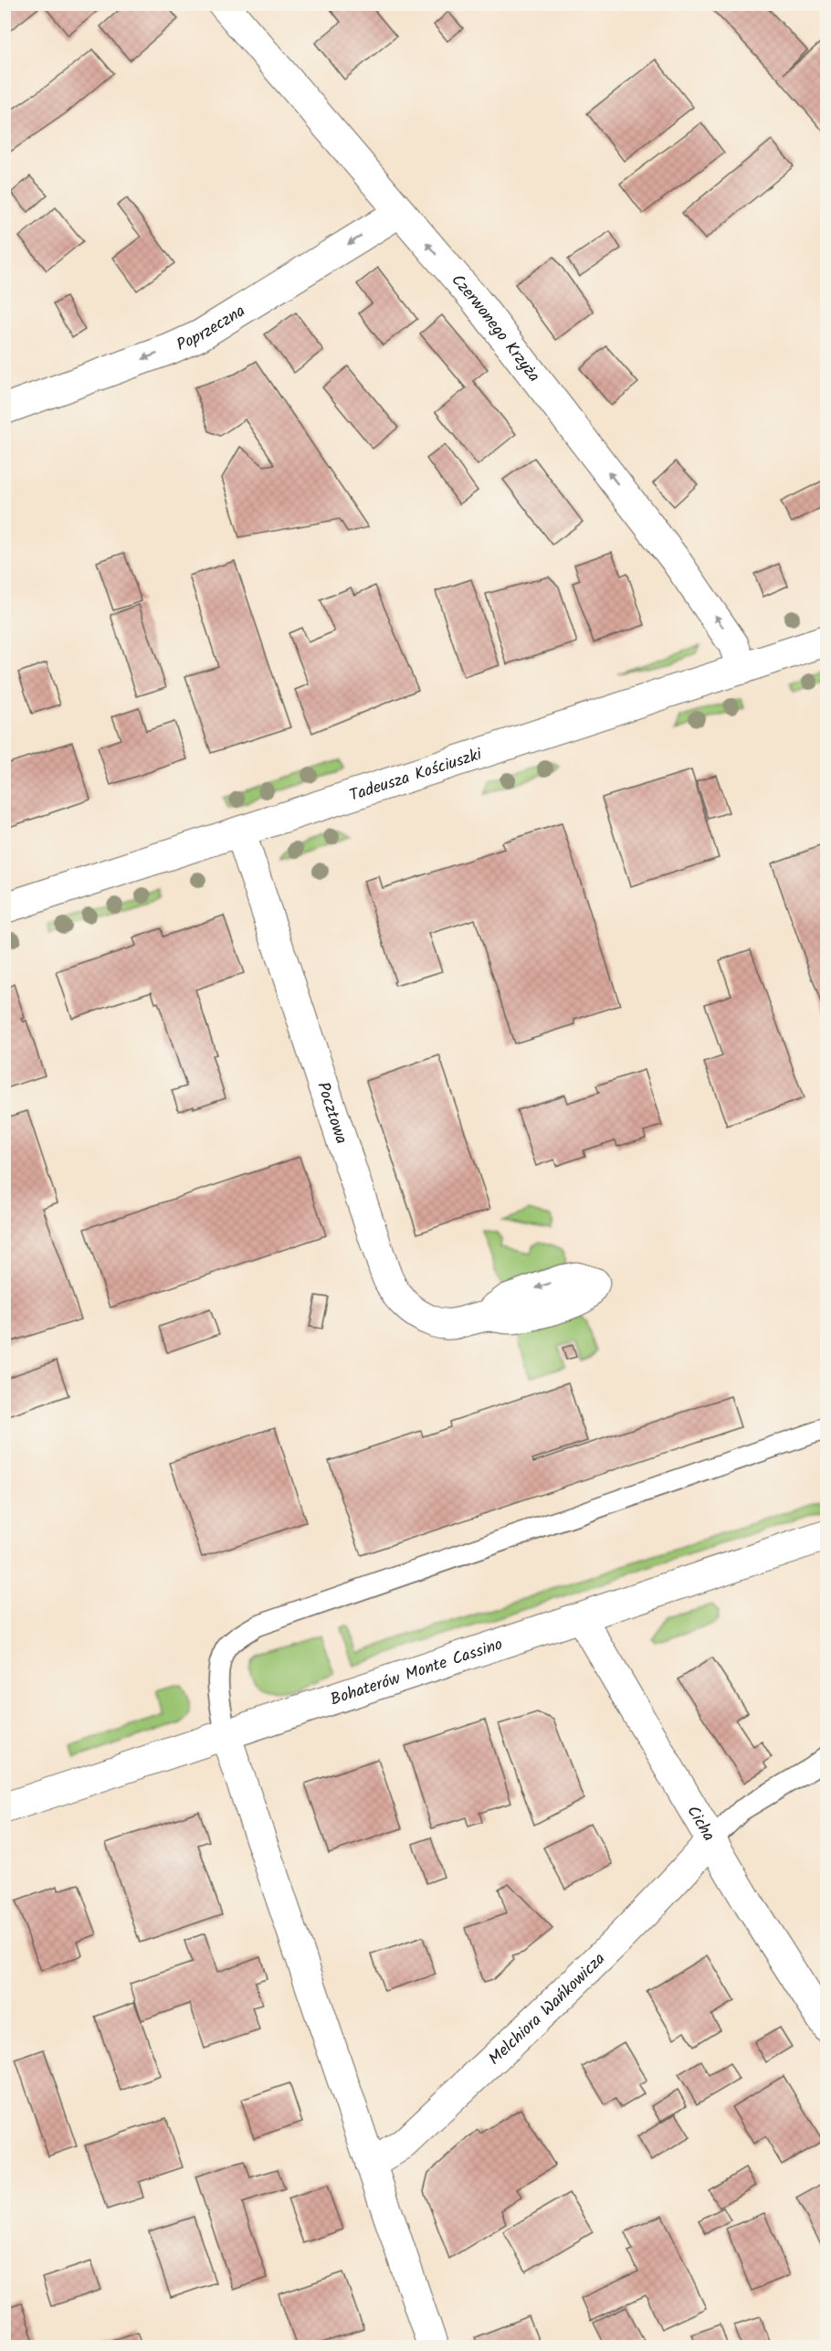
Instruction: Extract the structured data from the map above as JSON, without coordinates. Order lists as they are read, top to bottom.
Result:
{
  "streets": {
    "street": [
      "Poprzeczna",
      "Czerwonego Krzyża",
      "Tadeusza Kościuszki",
      "Pocztowa",
      "Bohaterów Monte Cassino",
      "Cicha",
      "Melchiora Wańkowicza"
    ]
  },
  "crossings": [
    ["Poprzeczna", "Czerwonego Krzyża"],
    ["Czerwonego Krzyża", "Tadeusza Kościuszki"],
    ["Tadeusza Kościuszki", "Pocztowa"],
    ["Bohaterów Monte Cassino", "Cicha"],
    ["Cicha", "Melchiora Wańkowicza"]
  ],
  "one_way": ["Poprzeczna", "Czerwonego Krzyża"]
}
